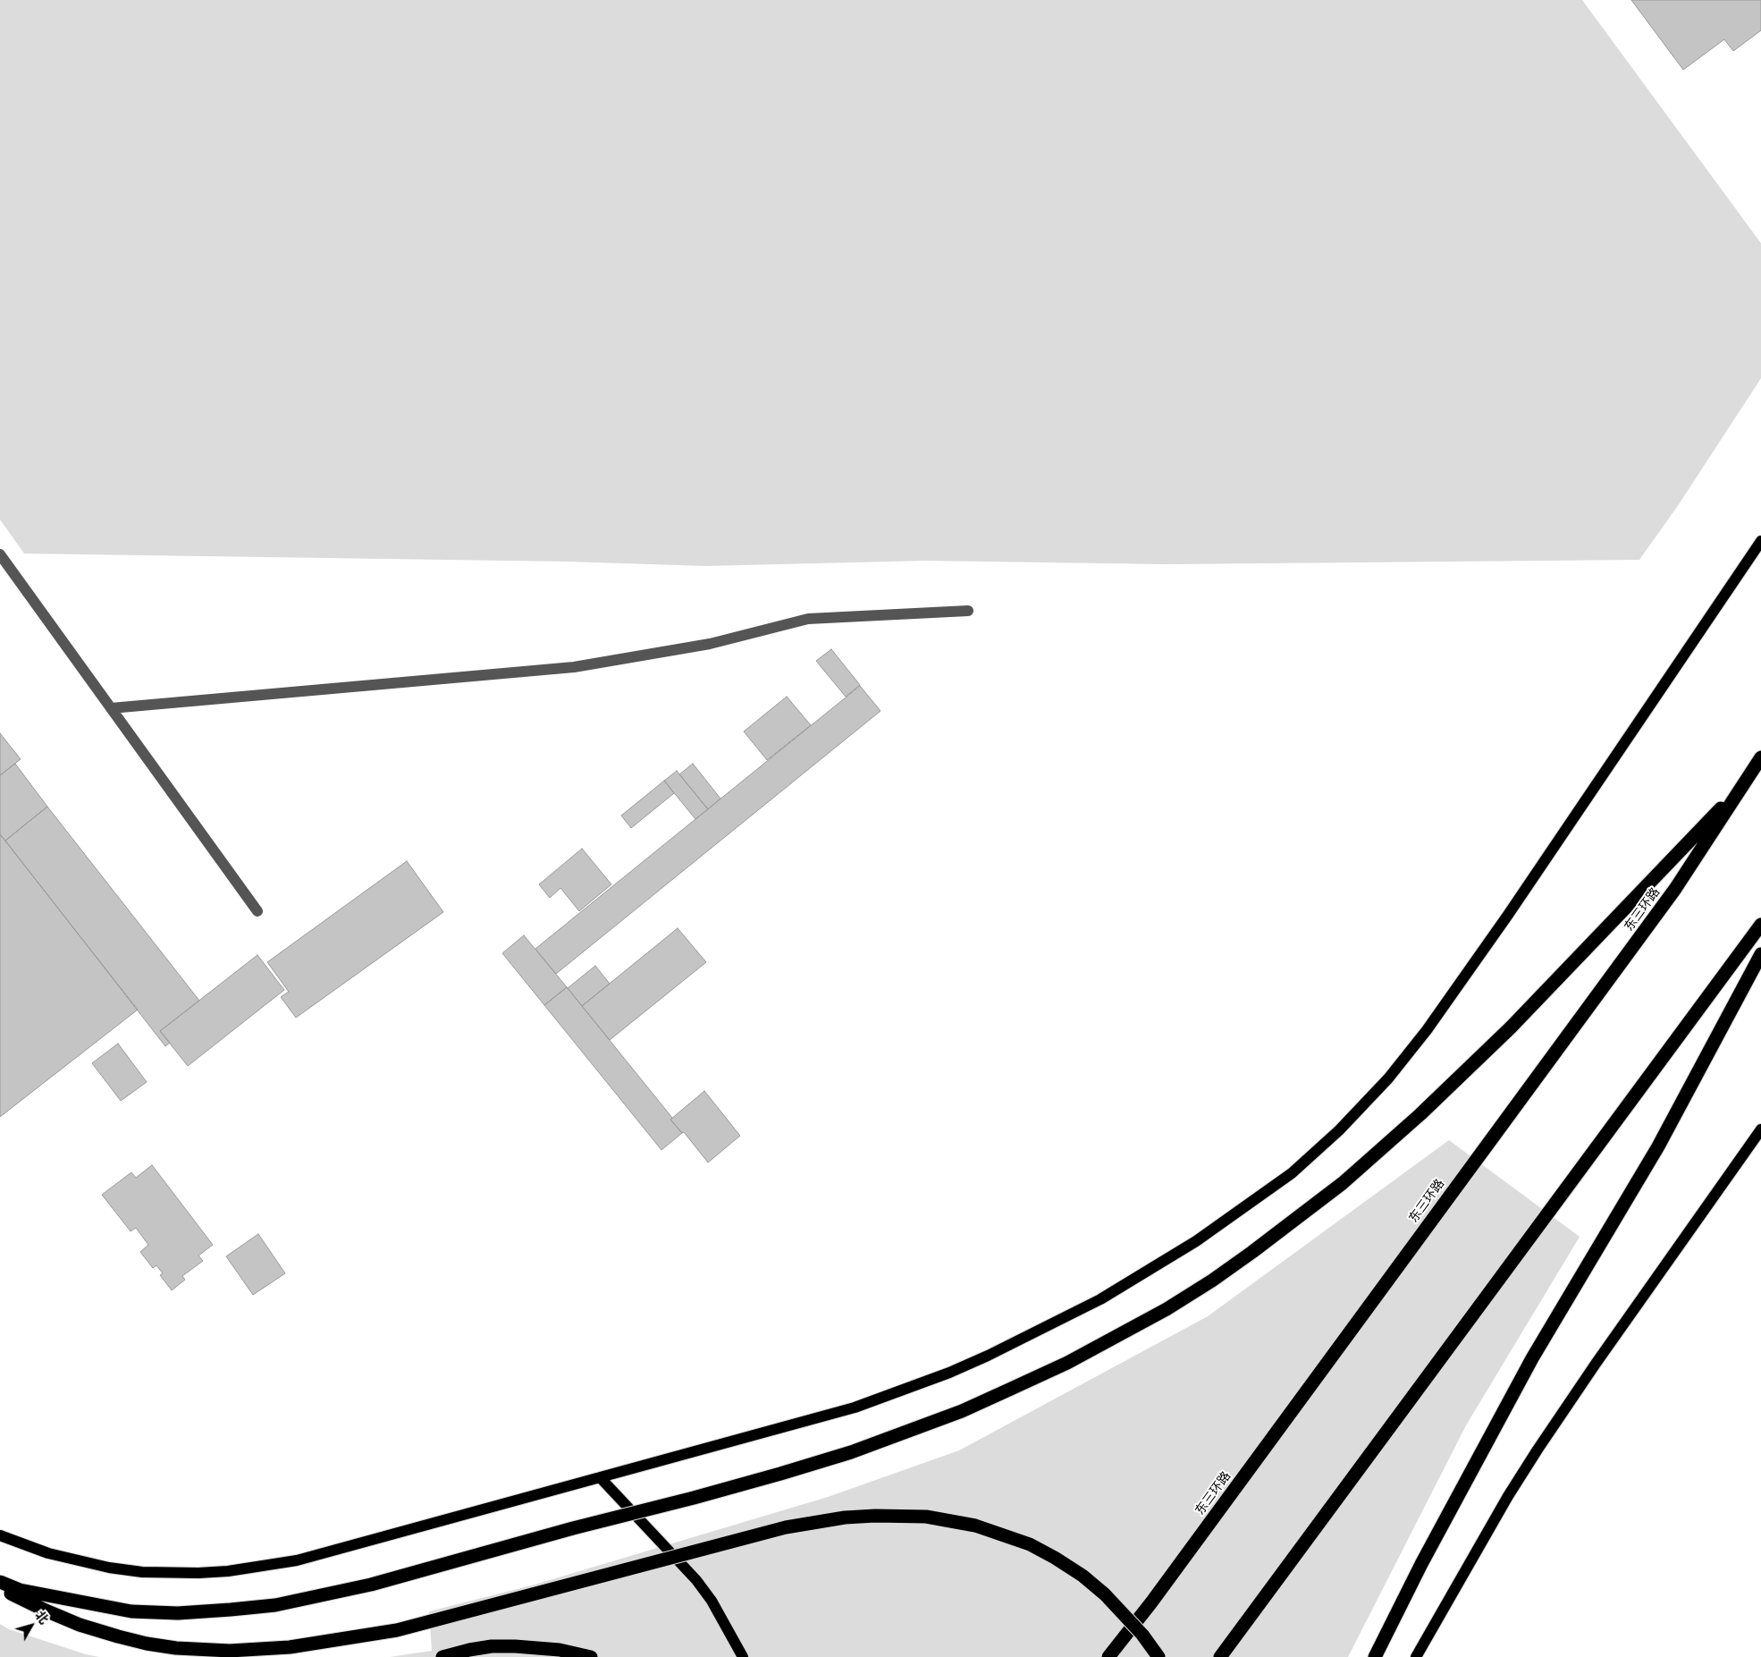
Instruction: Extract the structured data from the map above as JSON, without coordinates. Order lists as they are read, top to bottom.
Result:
{
  "streets": {
    "highway": ["东三环路"]
  },
  "north": "top right"
}
